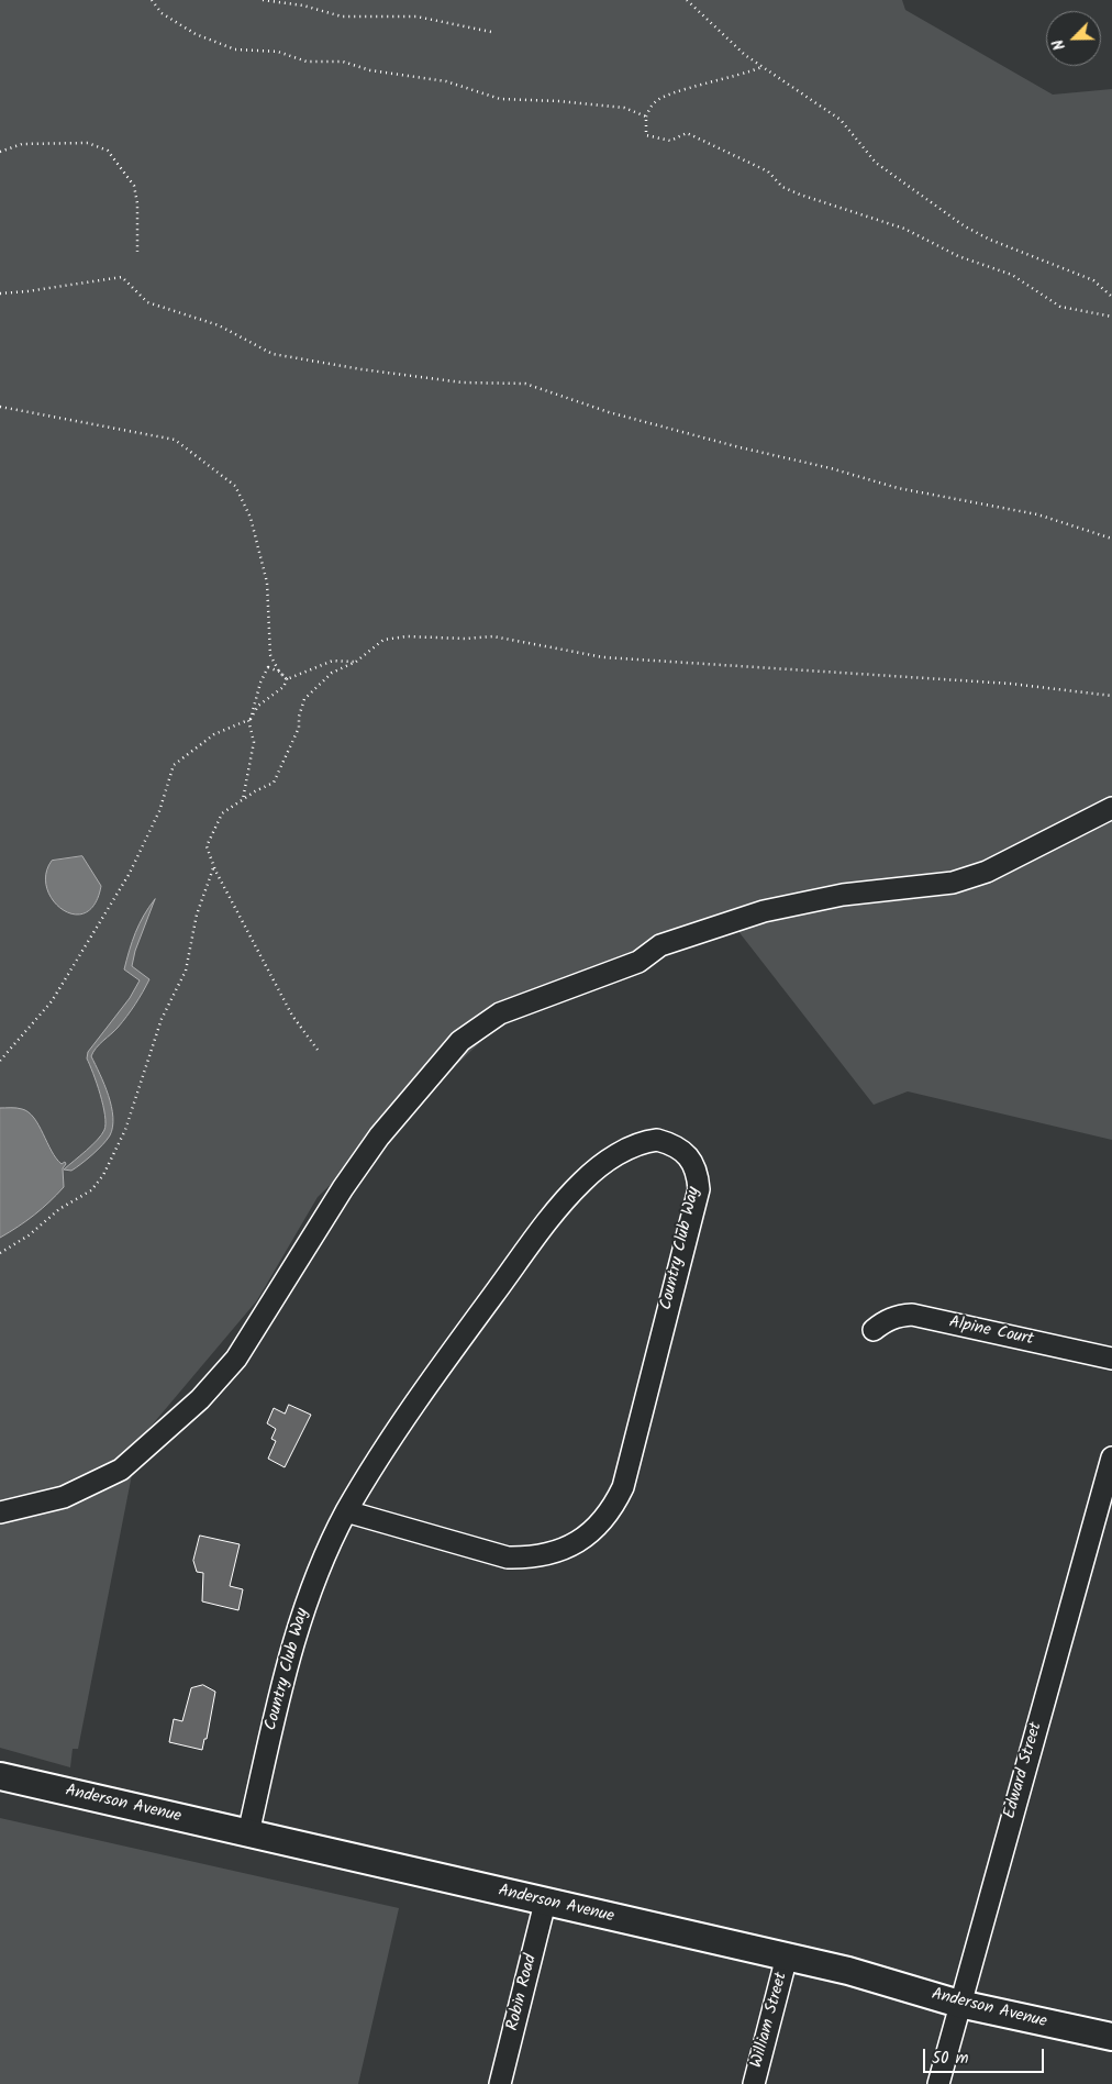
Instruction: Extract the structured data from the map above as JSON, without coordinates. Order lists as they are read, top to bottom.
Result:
{
  "streets": {
    "main road": ["Anderson Avenue"],
    "street": [
      "Country Club Way",
      "Alpine Court",
      "Edward Street",
      "Robin Road",
      "William Street"
    ]
  },
  "crossings": [
    ["Country Club Way", "Anderson Avenue"],
    ["Edward Street", "Anderson Avenue"],
    ["Anderson Avenue", "Robin Road"],
    ["Anderson Avenue", "William Street"]
  ],
  "scale_bar": "50 m",
  "north": "bottom left"
}
